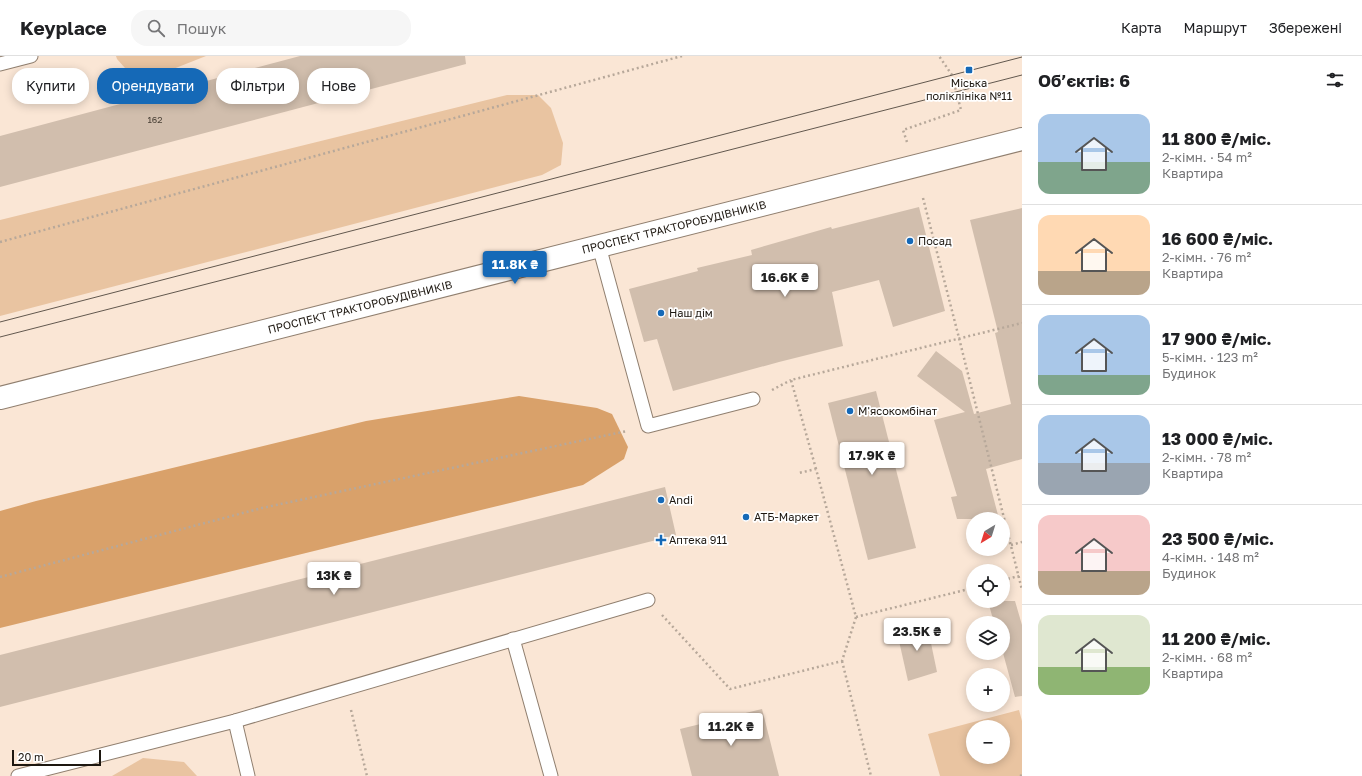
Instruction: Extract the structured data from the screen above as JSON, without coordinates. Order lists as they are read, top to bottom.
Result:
{
  "streets": {
    "street": ["ПРОСПЕКТ ТРАКТОРОБУДІВНИКІВ"]
  },
  "places": {
    "transit": ["Міська поліклініка №11"],
    "other": [
      "Посад",
      "Наш дім",
      "М'ясокомбінат",
      "Andi",
      "АТБ-Маркет"
    ],
    "health": ["Аптека 911"]
  },
  "house_numbers": ["162"],
  "scale_bar": "20 m",
  "north": "bottom left",
  "page": {
    "header": "Keyplace",
    "search": "Пошук",
    "nav": ["Карта", "Маршрут", "Збережені"],
    "heading": "Об’єктів: 6",
    "chip": [
      "Купити",
      "Орендувати",
      "Фільтри",
      "Нове"
    ],
    "list": [
      {
        "name": "11 800 ₴/міс.",
        "note": "2-кімн. · 54 m² · Квартира"
      },
      {
        "name": "16 600 ₴/міс.",
        "note": "2-кімн. · 76 m² · Квартира"
      },
      {
        "name": "17 900 ₴/міс.",
        "note": "5-кімн. · 123 m² · Будинок"
      },
      {
        "name": "13 000 ₴/міс.",
        "note": "2-кімн. · 78 m² · Квартира"
      },
      {
        "name": "23 500 ₴/міс.",
        "note": "4-кімн. · 148 m² · Будинок"
      },
      {
        "name": "11 200 ₴/міс.",
        "note": "2-кімн. · 68 m² · Квартира"
      }
    ],
    "price": [
      "11.8K ₴",
      "16.6K ₴",
      "17.9K ₴",
      "13K ₴",
      "23.5K ₴",
      "11.2K ₴"
    ],
    "map_buttons": ["+", "−"],
    "scale": "20 m"
  }
}
